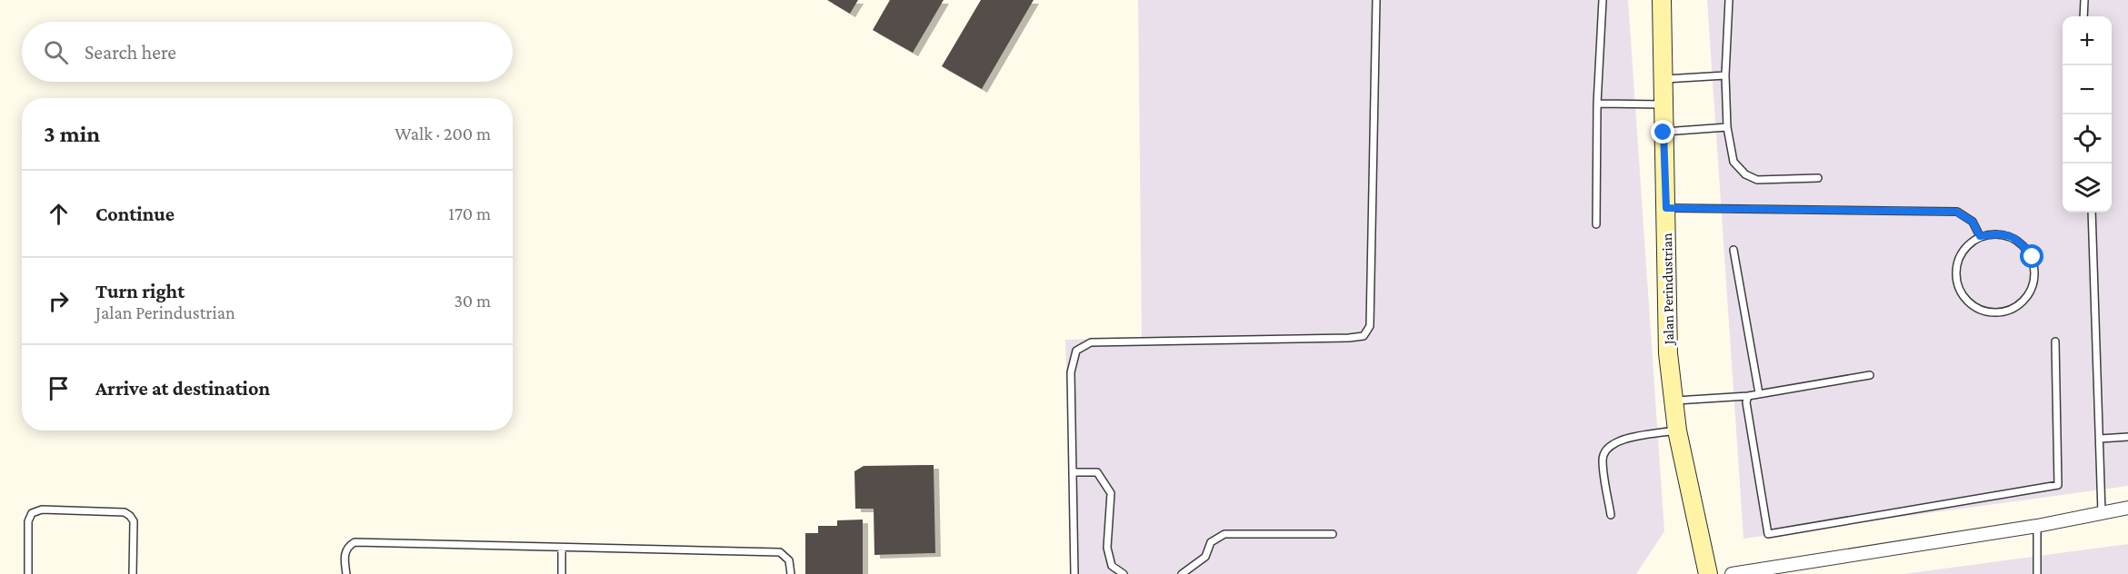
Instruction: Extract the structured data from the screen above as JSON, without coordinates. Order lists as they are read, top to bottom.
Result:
{
  "streets": {
    "main road": ["Jalan Perindustrian"]
  },
  "page": {
    "map_buttons": ["+", "−"],
    "search": "Search here",
    "heading": ["3 min", "Walk · 200 m"],
    "list": [
      ["Continue", "170 m"],
      ["Turn right", "Jalan Perindustrian", "30 m"],
      "Arrive at destination"
    ]
  }
}
